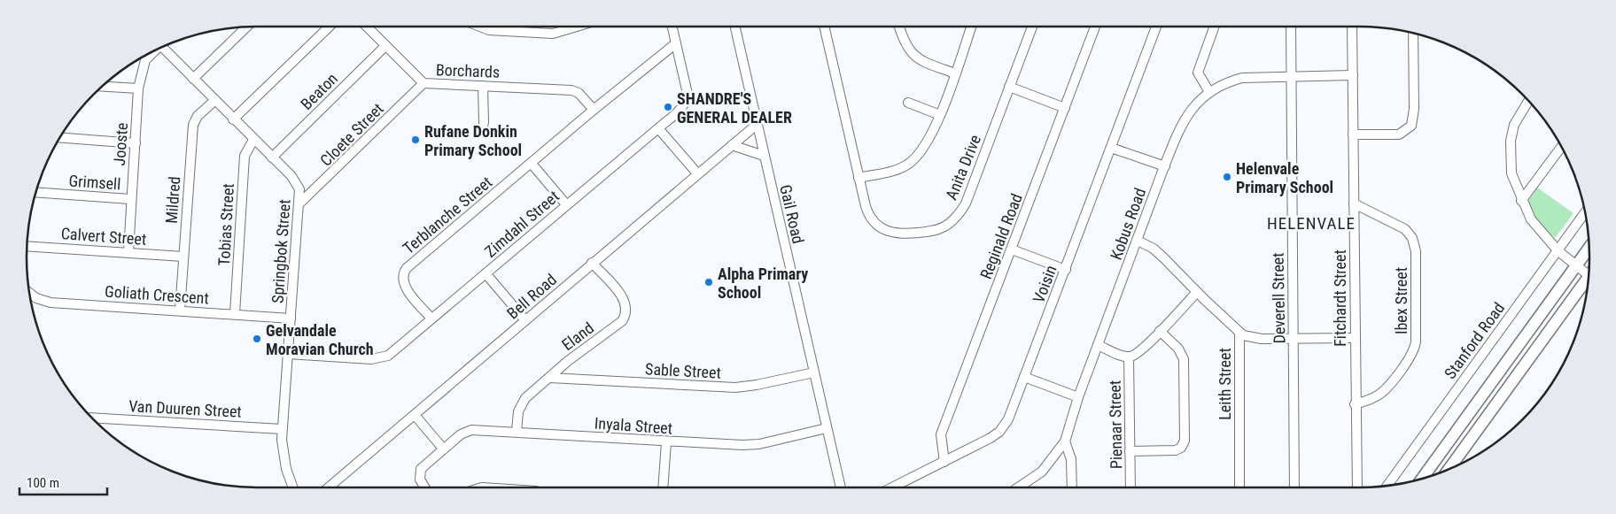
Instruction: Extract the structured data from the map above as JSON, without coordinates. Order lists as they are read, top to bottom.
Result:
{
  "streets": {
    "street": [
      "Borchards",
      "Beaton",
      "Cloete Street",
      "Jooste",
      "Anita Drive",
      "Grimsell",
      "Mildred",
      "Gail Road",
      "Terblanche Street",
      "Zimdahl Street",
      "Kobus Road",
      "Tobias Street",
      "Calvert Street",
      "Reginald Road",
      "Springbok Street",
      "Voisin",
      "Goliath Crescent",
      "Bell Road",
      "Deverell Street",
      "Fitchardt Street",
      "Ibex Street",
      "Eland",
      "Stanford Road",
      "Sable Street",
      "Leith Street",
      "Van Duuren Street",
      "Pienaar Street",
      "Inyala Street"
    ]
  },
  "crossings": [
    ["Borchards", "Beaton"],
    ["Borchards", "Cloete Street"],
    ["Borchards", "Terblanche Street"],
    ["Beaton", "Springbok Street"],
    ["Cloete Street", "Springbok Street"],
    ["Jooste", "Grimsell"],
    ["Jooste", "Calvert Street"],
    ["Mildred", "Calvert Street"],
    ["Mildred", "Springbok Street"],
    ["Mildred", "Goliath Crescent"],
    ["Gail Road", "Bell Road"],
    ["Gail Road", "Sable Street"],
    ["Gail Road", "Inyala Street"],
    ["Terblanche Street", "Zimdahl Street"],
    ["Zimdahl Street", "Springbok Street"],
    ["Kobus Road", "Deverell Street"],
    ["Kobus Road", "Fitchardt Street"],
    ["Kobus Road", "Leith Street"],
    ["Tobias Street", "Springbok Street"],
    ["Tobias Street", "Goliath Crescent"],
    ["Reginald Road", "Voisin"],
    ["Springbok Street", "Goliath Crescent"],
    ["Springbok Street", "Van Duuren Street"],
    ["Bell Road", "Eland"],
    ["Fitchardt Street", "Ibex Street"],
    ["Eland", "Sable Street"],
    ["Eland", "Inyala Street"]
  ],
  "districts": ["HELENVALE"],
  "places": [
    "SHANDRE'S GENERAL DEALER",
    "Rufane Donkin Primary School",
    "Helenvale Primary School",
    "Alpha Primary School",
    "Gelvandale Moravian Church"
  ],
  "scale_bar": "100 m"
}
